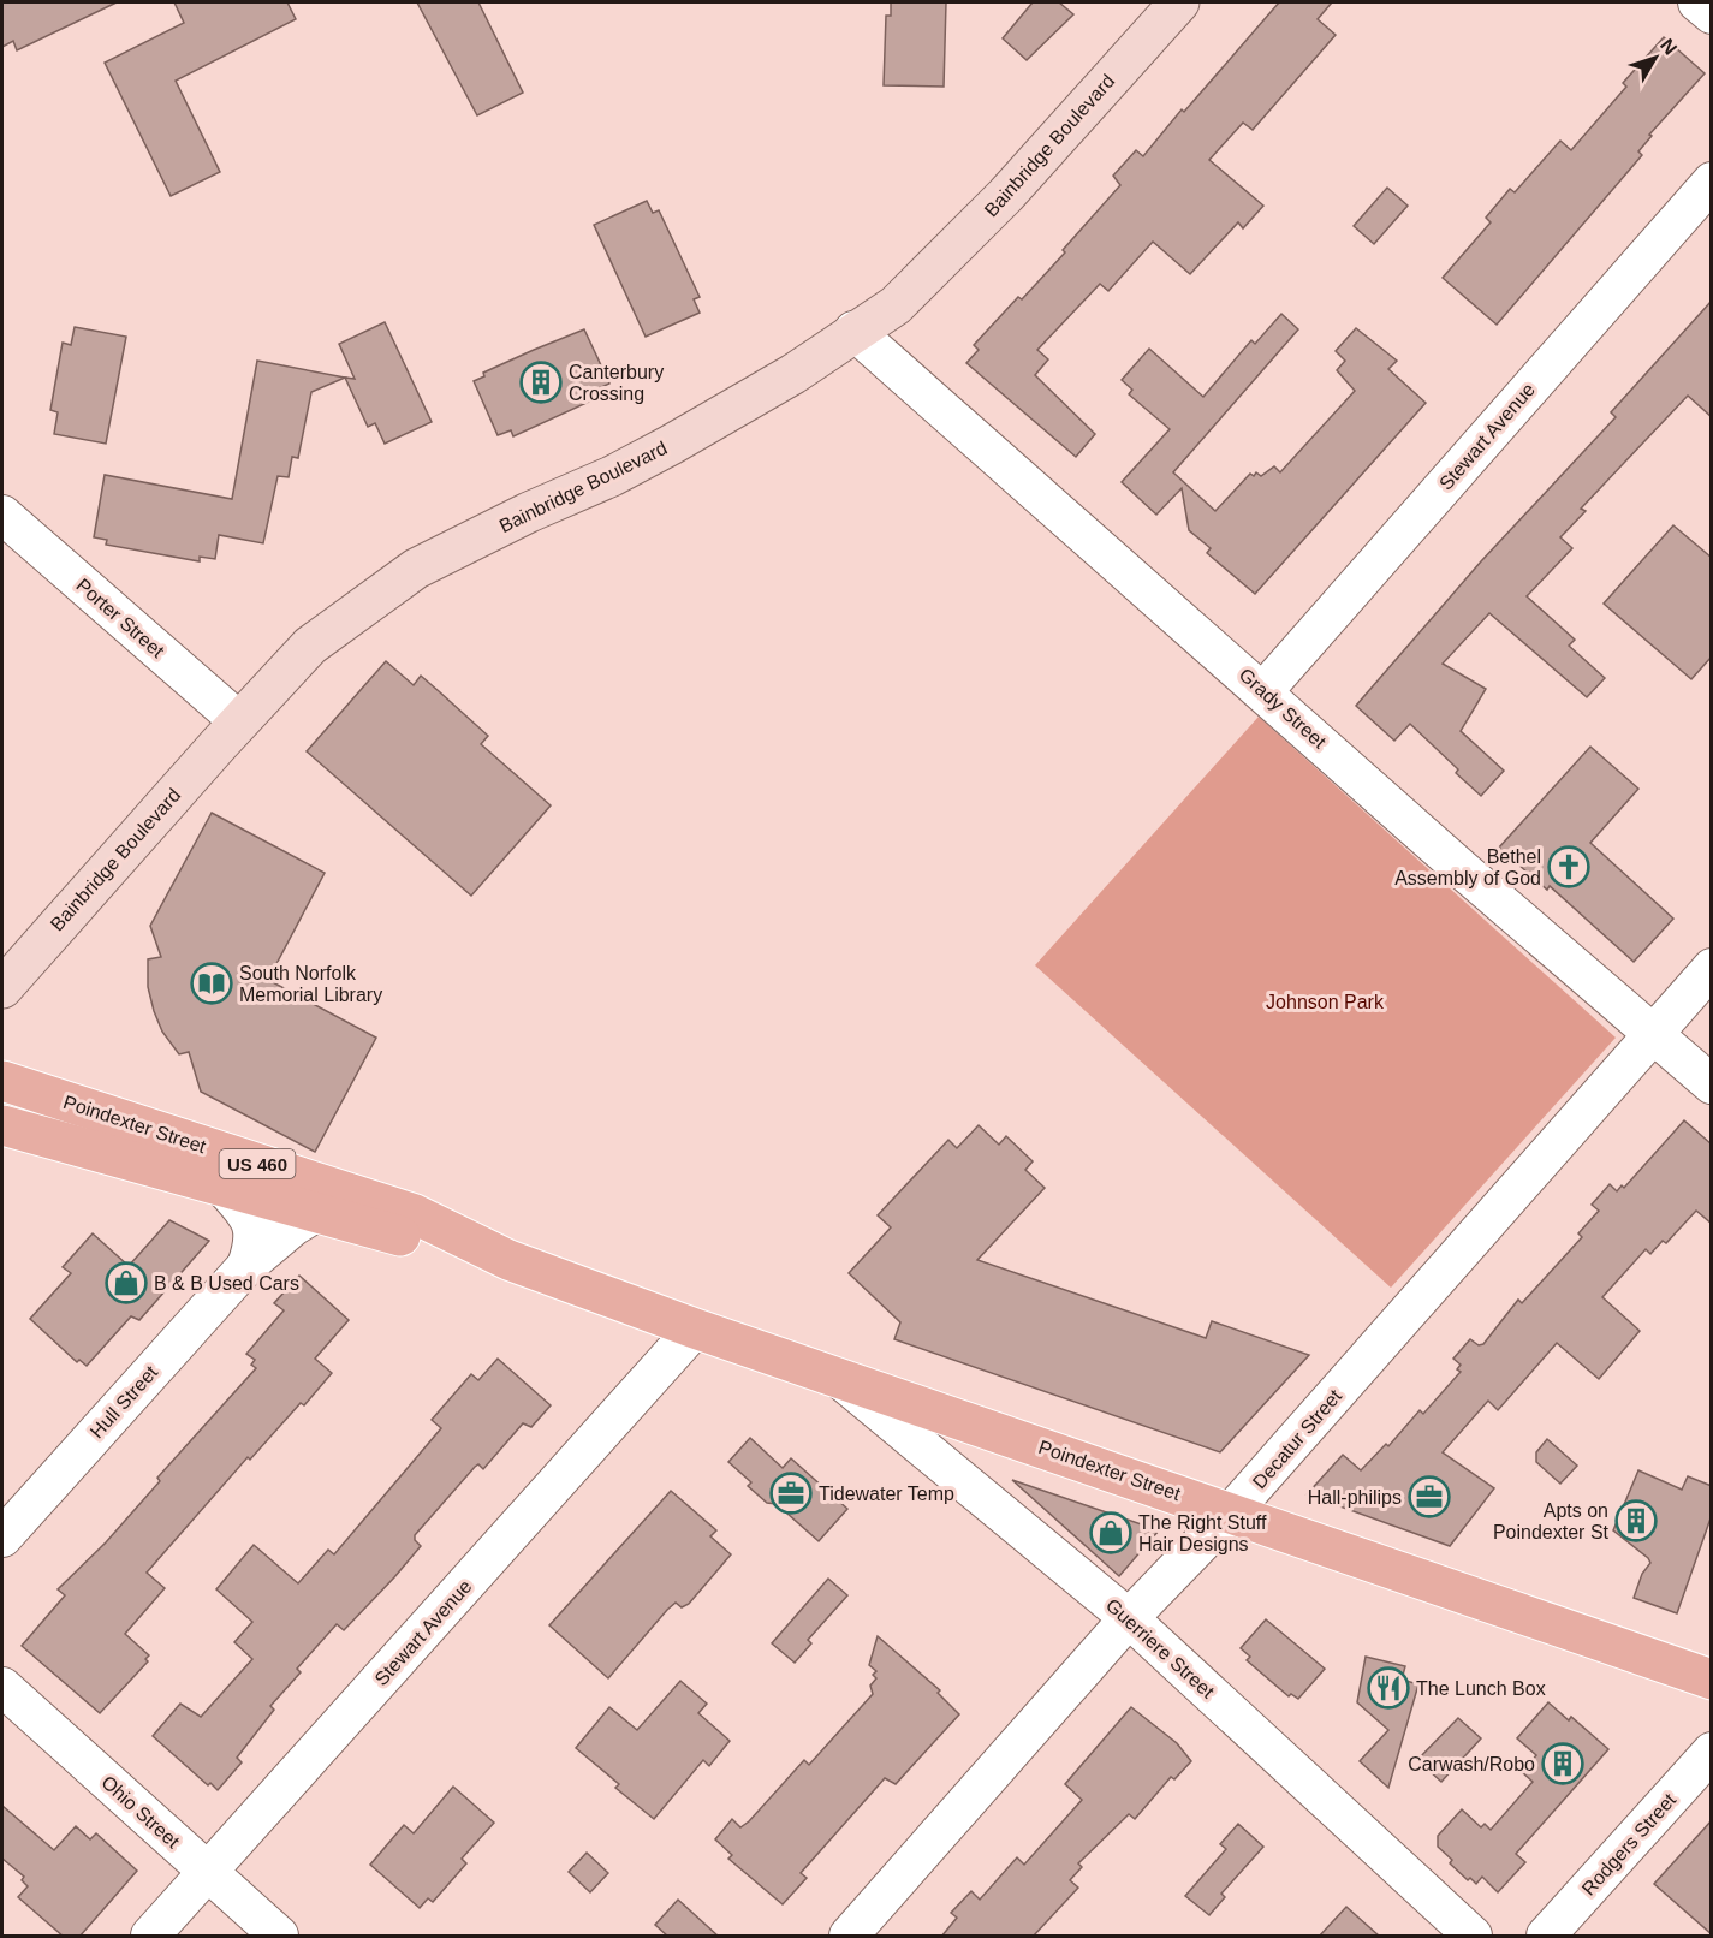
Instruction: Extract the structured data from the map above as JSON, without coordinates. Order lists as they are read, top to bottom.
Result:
{
  "streets": {
    "main road": ["Poindexter Street", "US 460"],
    "street": [
      "Bainbridge Boulevard",
      "Stewart Avenue",
      "Porter Street",
      "Grady Street",
      "Hull Street",
      "Decatur Street",
      "Guerriere Street",
      "Ohio Street",
      "Rodgers Street"
    ]
  },
  "crossings": [
    ["Bainbridge Boulevard", "Porter Street"],
    ["Bainbridge Boulevard", "Grady Street"],
    ["Stewart Avenue", "Grady Street"],
    ["Stewart Avenue", "Poindexter Street"],
    ["Stewart Avenue", "Ohio Street"],
    ["Grady Street", "Decatur Street"],
    ["Poindexter Street", "Hull Street"],
    ["Poindexter Street", "Decatur Street"],
    ["Poindexter Street", "Guerriere Street"],
    ["Decatur Street", "Guerriere Street"]
  ],
  "parks": ["Johnson Park"],
  "places": {
    "building": ["Canterbury Crossing", "Apts on Poindexter St", "Carwash/Robo"],
    "church": ["Bethel Assembly of God"],
    "library": ["South Norfolk Memorial Library"],
    "shop": ["B & B Used Cars", "The Right Stuff Hair Designs"],
    "office": ["Tidewater Temp", "Hall-philips"],
    "restaurant": ["The Lunch Box"]
  },
  "north": "top right"
}
